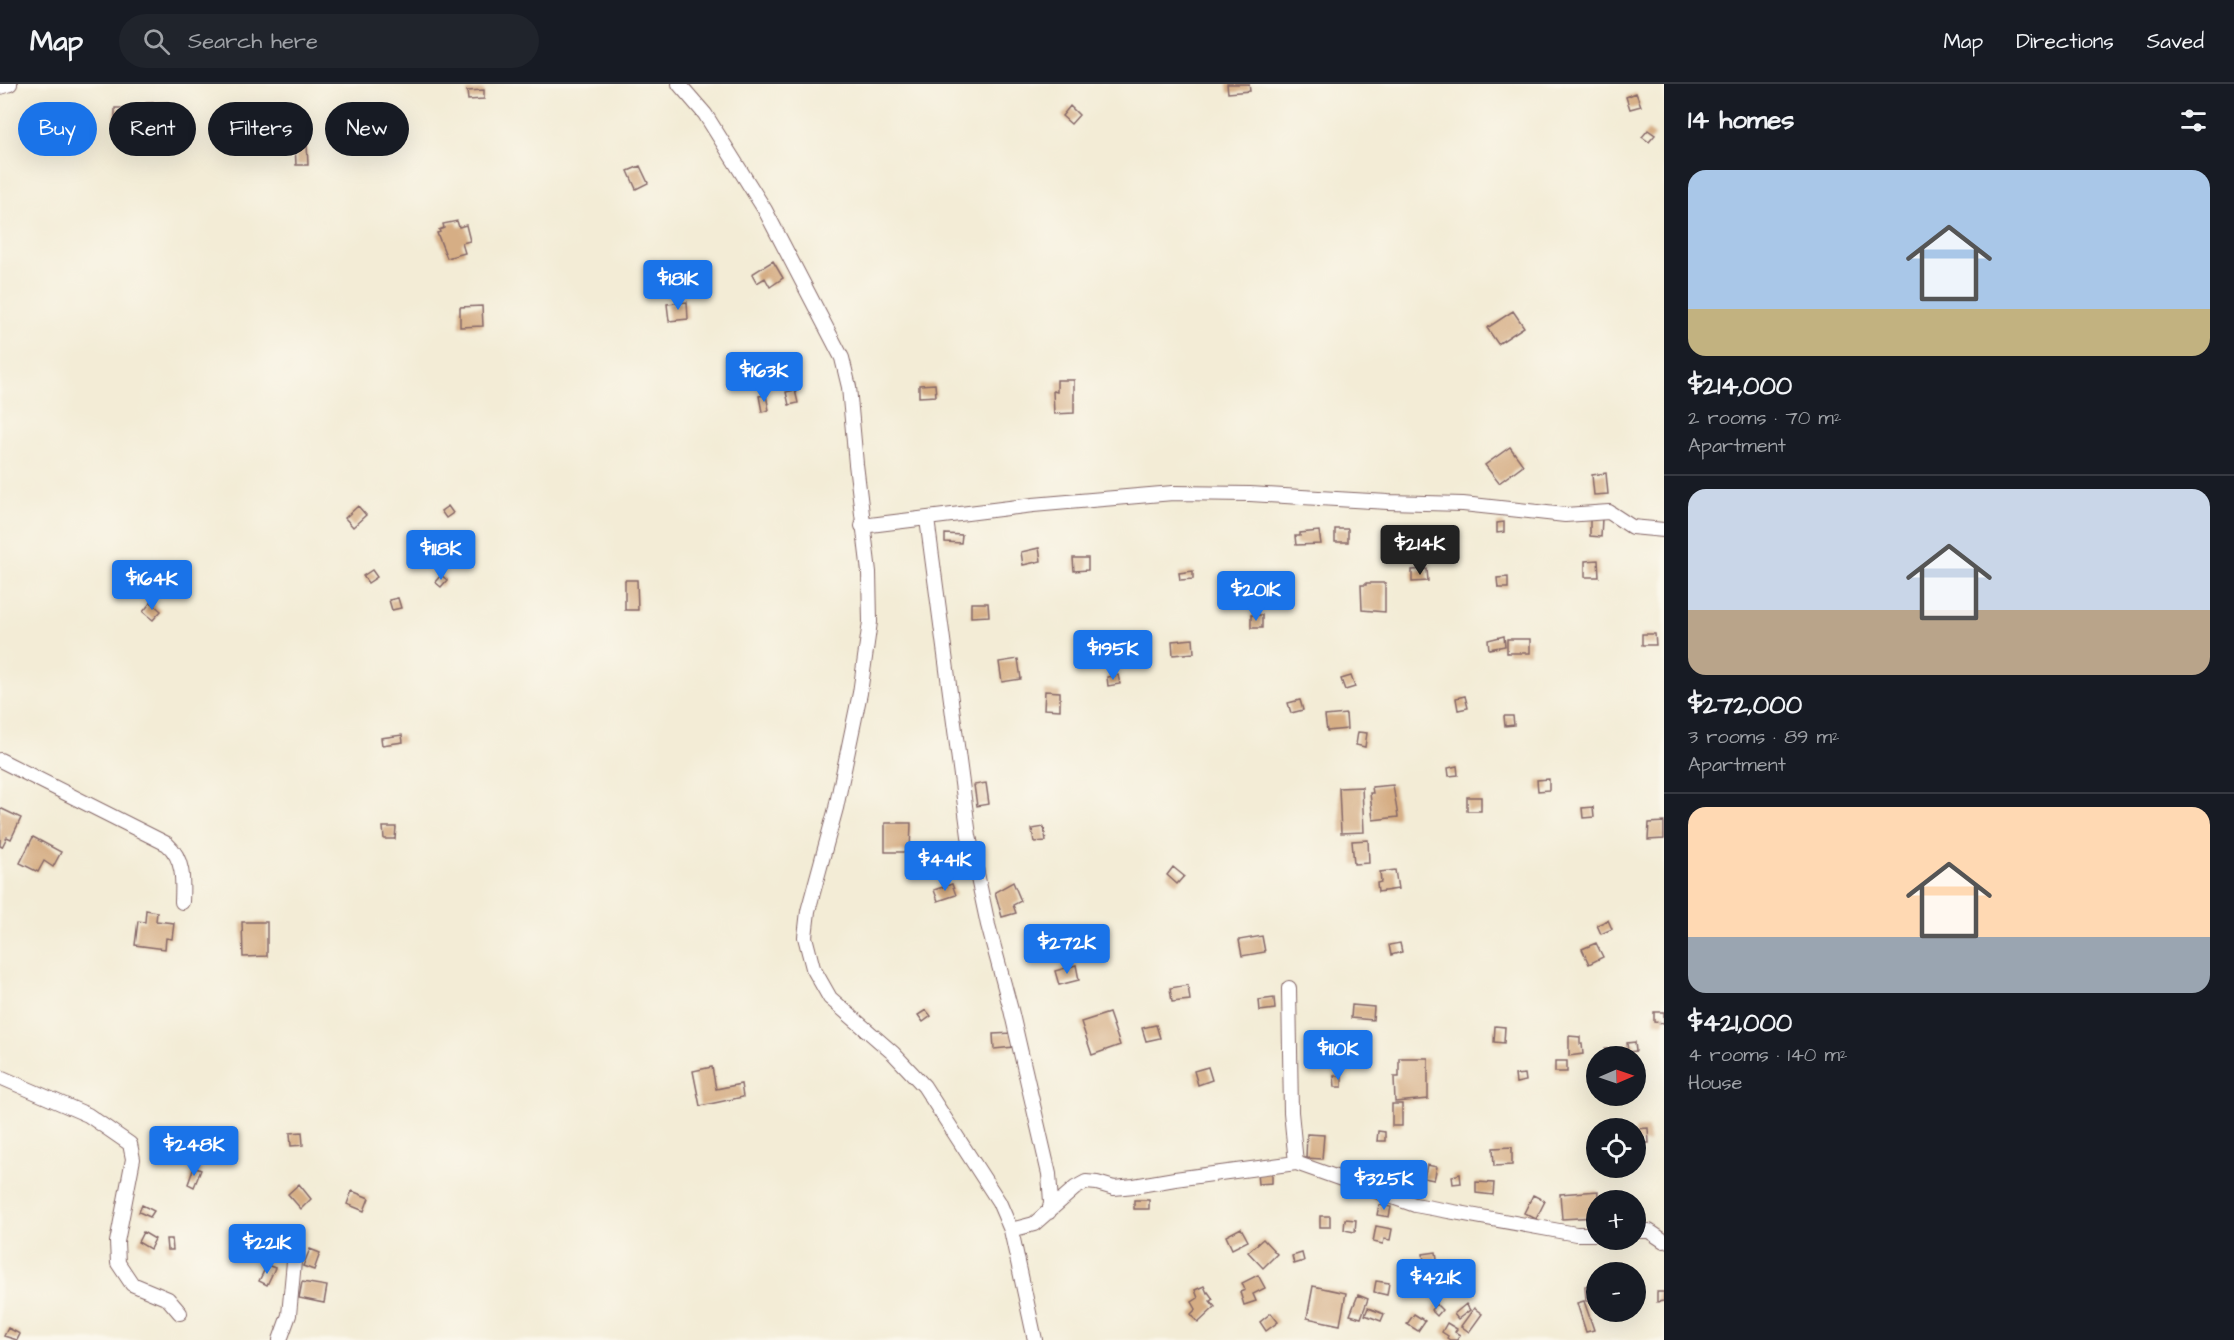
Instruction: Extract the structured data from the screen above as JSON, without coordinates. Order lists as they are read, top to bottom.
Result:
{
  "north": "right",
  "page": {
    "header": "Map",
    "search": "Search here",
    "nav": ["Map", "Directions", "Saved"],
    "heading": "14 homes",
    "chip": [
      "Buy",
      "Rent",
      "Filters",
      "New"
    ],
    "list": [
      {
        "name": "$214,000",
        "note": "2 rooms · 70 m² · Apartment"
      },
      {
        "name": "$272,000",
        "note": "3 rooms · 89 m² · Apartment"
      },
      {
        "name": "$421,000",
        "note": "4 rooms · 140 m² · House"
      }
    ],
    "price": [
      "$181K",
      "$163K",
      "$214K",
      "$118K",
      "$164K",
      "$201K",
      "$195K",
      "$441K",
      "$272K",
      "$110K",
      "$248K",
      "$325K",
      "$221K",
      "$421K"
    ],
    "map_buttons": ["+", "−"]
  }
}
